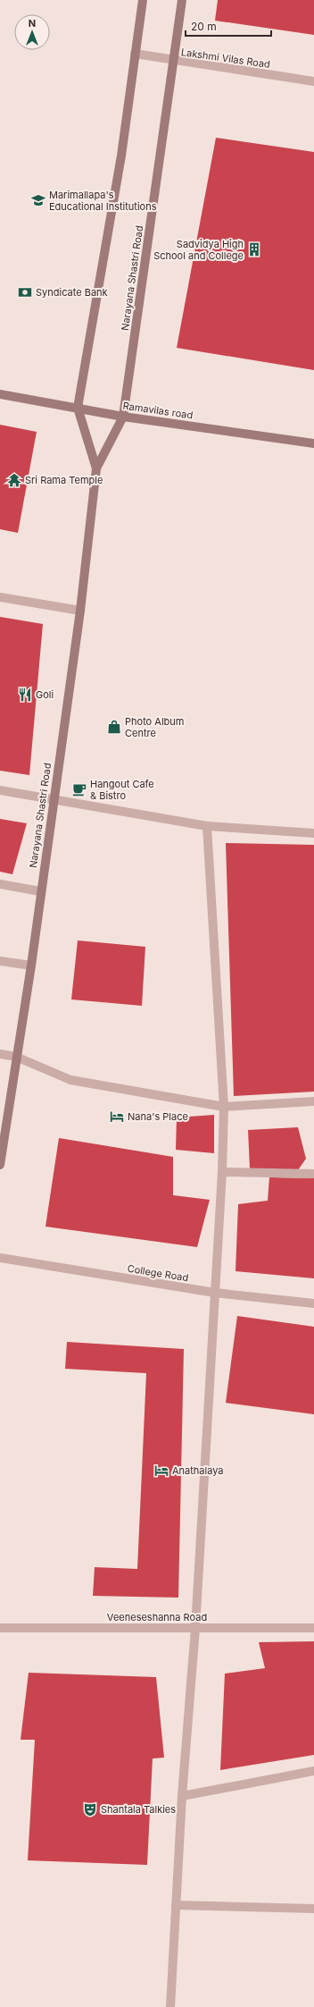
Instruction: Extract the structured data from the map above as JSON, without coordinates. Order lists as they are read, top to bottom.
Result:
{
  "streets": {
    "street": [
      "Lakshmi Vilas Road",
      "Narayana Shastri Road",
      "Ramavilas road",
      "College Road",
      "Veeneseshanna Road"
    ]
  },
  "crossings": [
    ["Lakshmi Vilas Road", "Narayana Shastri Road"],
    ["Narayana Shastri Road", "Ramavilas road"]
  ],
  "places": {
    "school or university": ["Marimallapa's Educational Institutions"],
    "building": ["Sadvidya High School and College"],
    "bank": ["Syndicate Bank"],
    "temple": ["Sri Rama Temple"],
    "restaurant": ["Goli"],
    "shop": ["Photo Album Centre"],
    "cafe": ["Hangout Cafe & Bistro"],
    "hotel": ["Nana's Place", "Anathalaya"],
    "theatre": ["Shantala Talkies"]
  },
  "scale_bar": "20 m",
  "north": "top"
}
